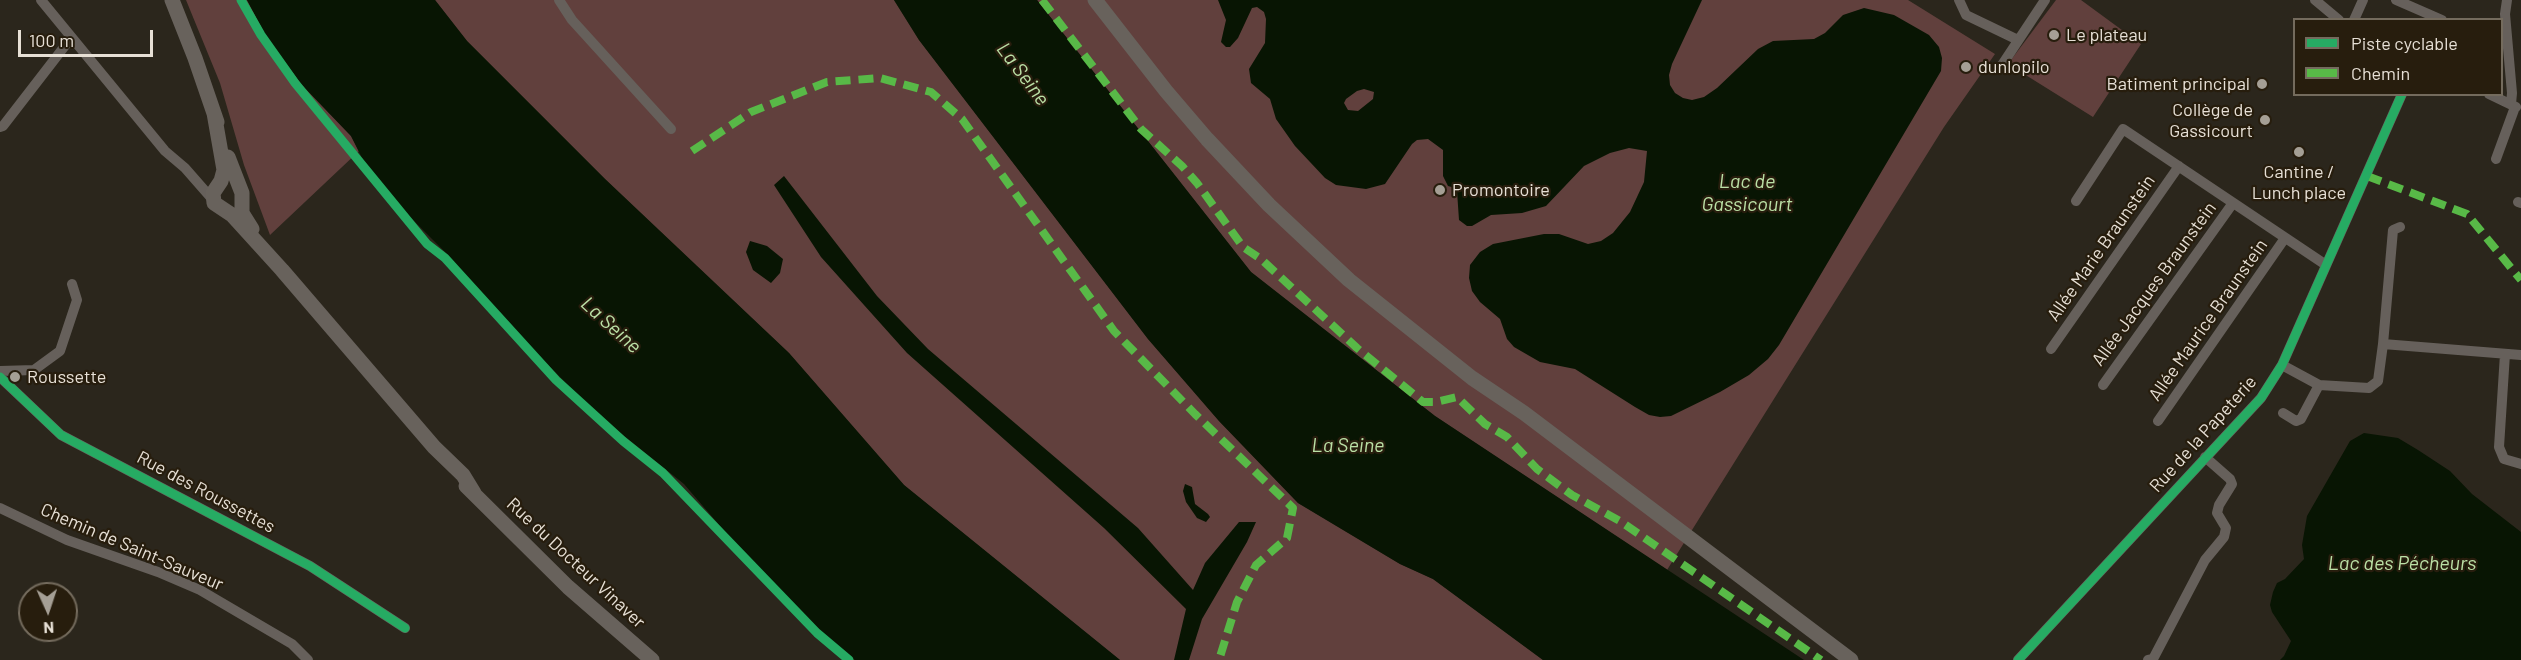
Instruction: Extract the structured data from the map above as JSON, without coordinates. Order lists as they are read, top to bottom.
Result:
{
  "streets": {
    "main road": ["Rue du Docteur Vinaver"],
    "street": [
      "Allée Marie Braunstein",
      "Allée Jacques Braunstein",
      "Allée Maurice Braunstein",
      "Rue de la Papeterie",
      "Rue des Roussettes",
      "Chemin de Saint-Sauveur"
    ]
  },
  "water": ["La Seine", "Lac de Gassicourt", "Lac des Pécheurs"],
  "places": [
    "Le plateau",
    "dunlopilo",
    "Batiment principal",
    "Collège de Gassicourt",
    "Cantine / Lunch place",
    "Promontoire",
    "Roussette"
  ],
  "legend": ["Piste cyclable", "Chemin"],
  "scale_bar": "100 m",
  "north": "bottom"
}
